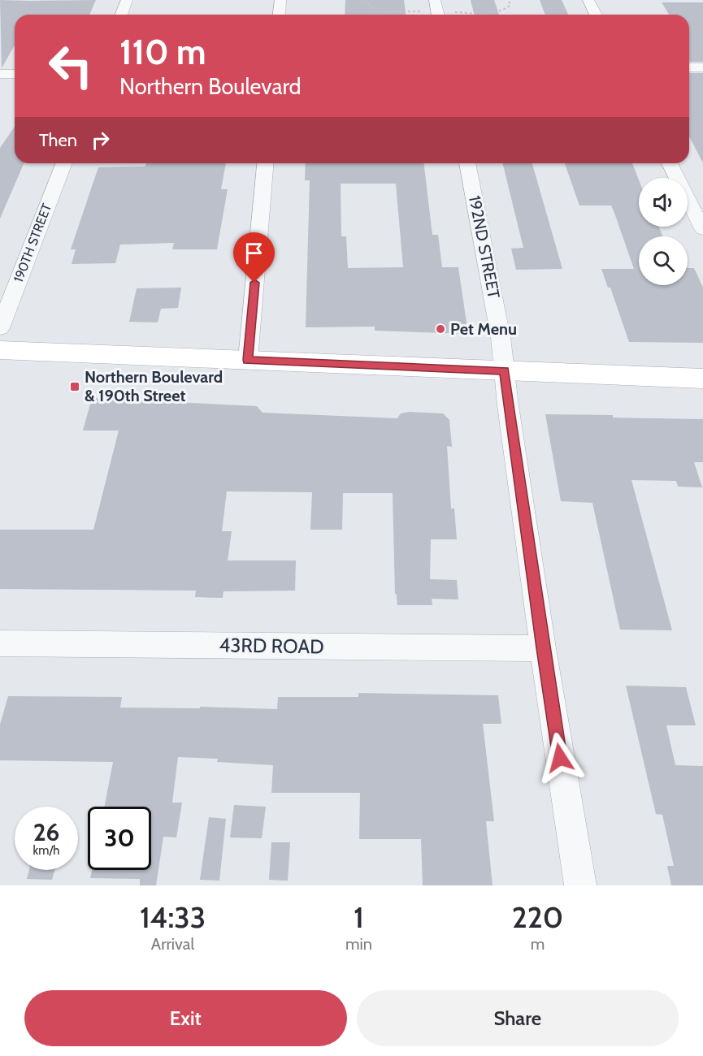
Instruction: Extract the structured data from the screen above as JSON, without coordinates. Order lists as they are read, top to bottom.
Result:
{
  "streets": {
    "street": ["190TH STREET", "192ND STREET", "43RD ROAD"]
  },
  "crossings": [
    ["192ND STREET", "43RD ROAD"]
  ],
  "places": {
    "other": ["Pet Menu"],
    "transit": ["Northern Boulevard & 190th Street"]
  },
  "page": {
    "turn": ["110 m", "Northern Boulevard"],
    "then": "Then",
    "speed": "26 km/h",
    "limit": "30",
    "eta": [
      "14:33",
      "Arrival",
      "1",
      "min",
      "220",
      "m"
    ],
    "buttons": ["Exit", "Share"]
  }
}
